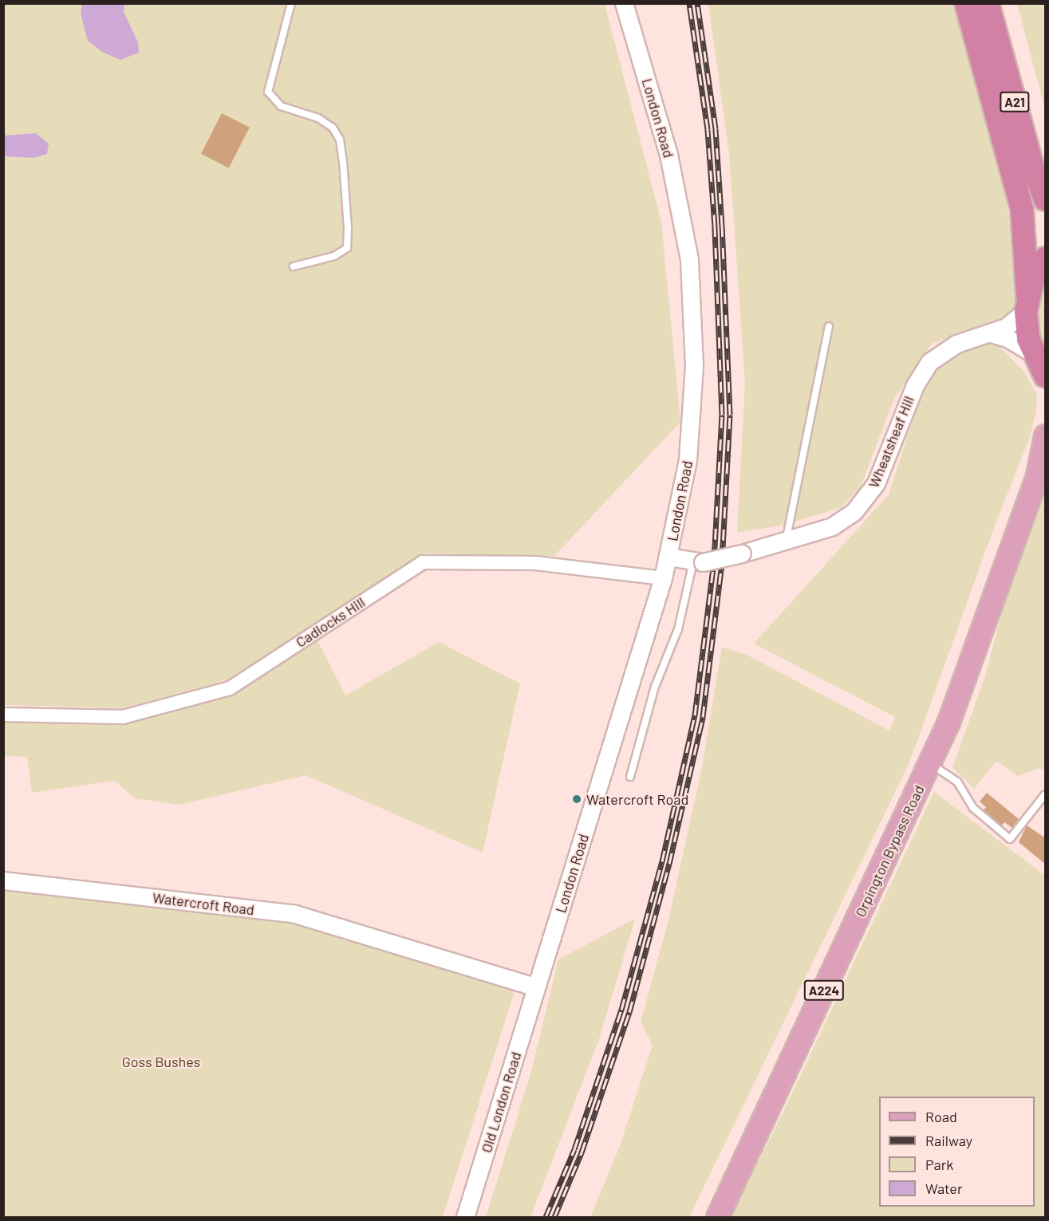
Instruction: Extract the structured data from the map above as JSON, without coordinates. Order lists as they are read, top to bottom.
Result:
{
  "streets": {
    "highway": ["A21"],
    "main road": ["Orpington Bypass Road", "A224"],
    "street": [
      "London Road",
      "Wheatsheaf Hill",
      "Cadlocks Hill",
      "Watercroft Road",
      "Old London Road"
    ]
  },
  "crossings": [
    ["A21", "Wheatsheaf Hill"],
    ["London Road", "Wheatsheaf Hill"],
    ["London Road", "Cadlocks Hill"],
    ["London Road", "Watercroft Road"],
    ["London Road", "Old London Road"],
    ["Watercroft Road", "Old London Road"]
  ],
  "parks": ["Goss Bushes"],
  "places": ["Watercroft Road"],
  "legend": [
    "Road",
    "Railway",
    "Park",
    "Water"
  ]
}
